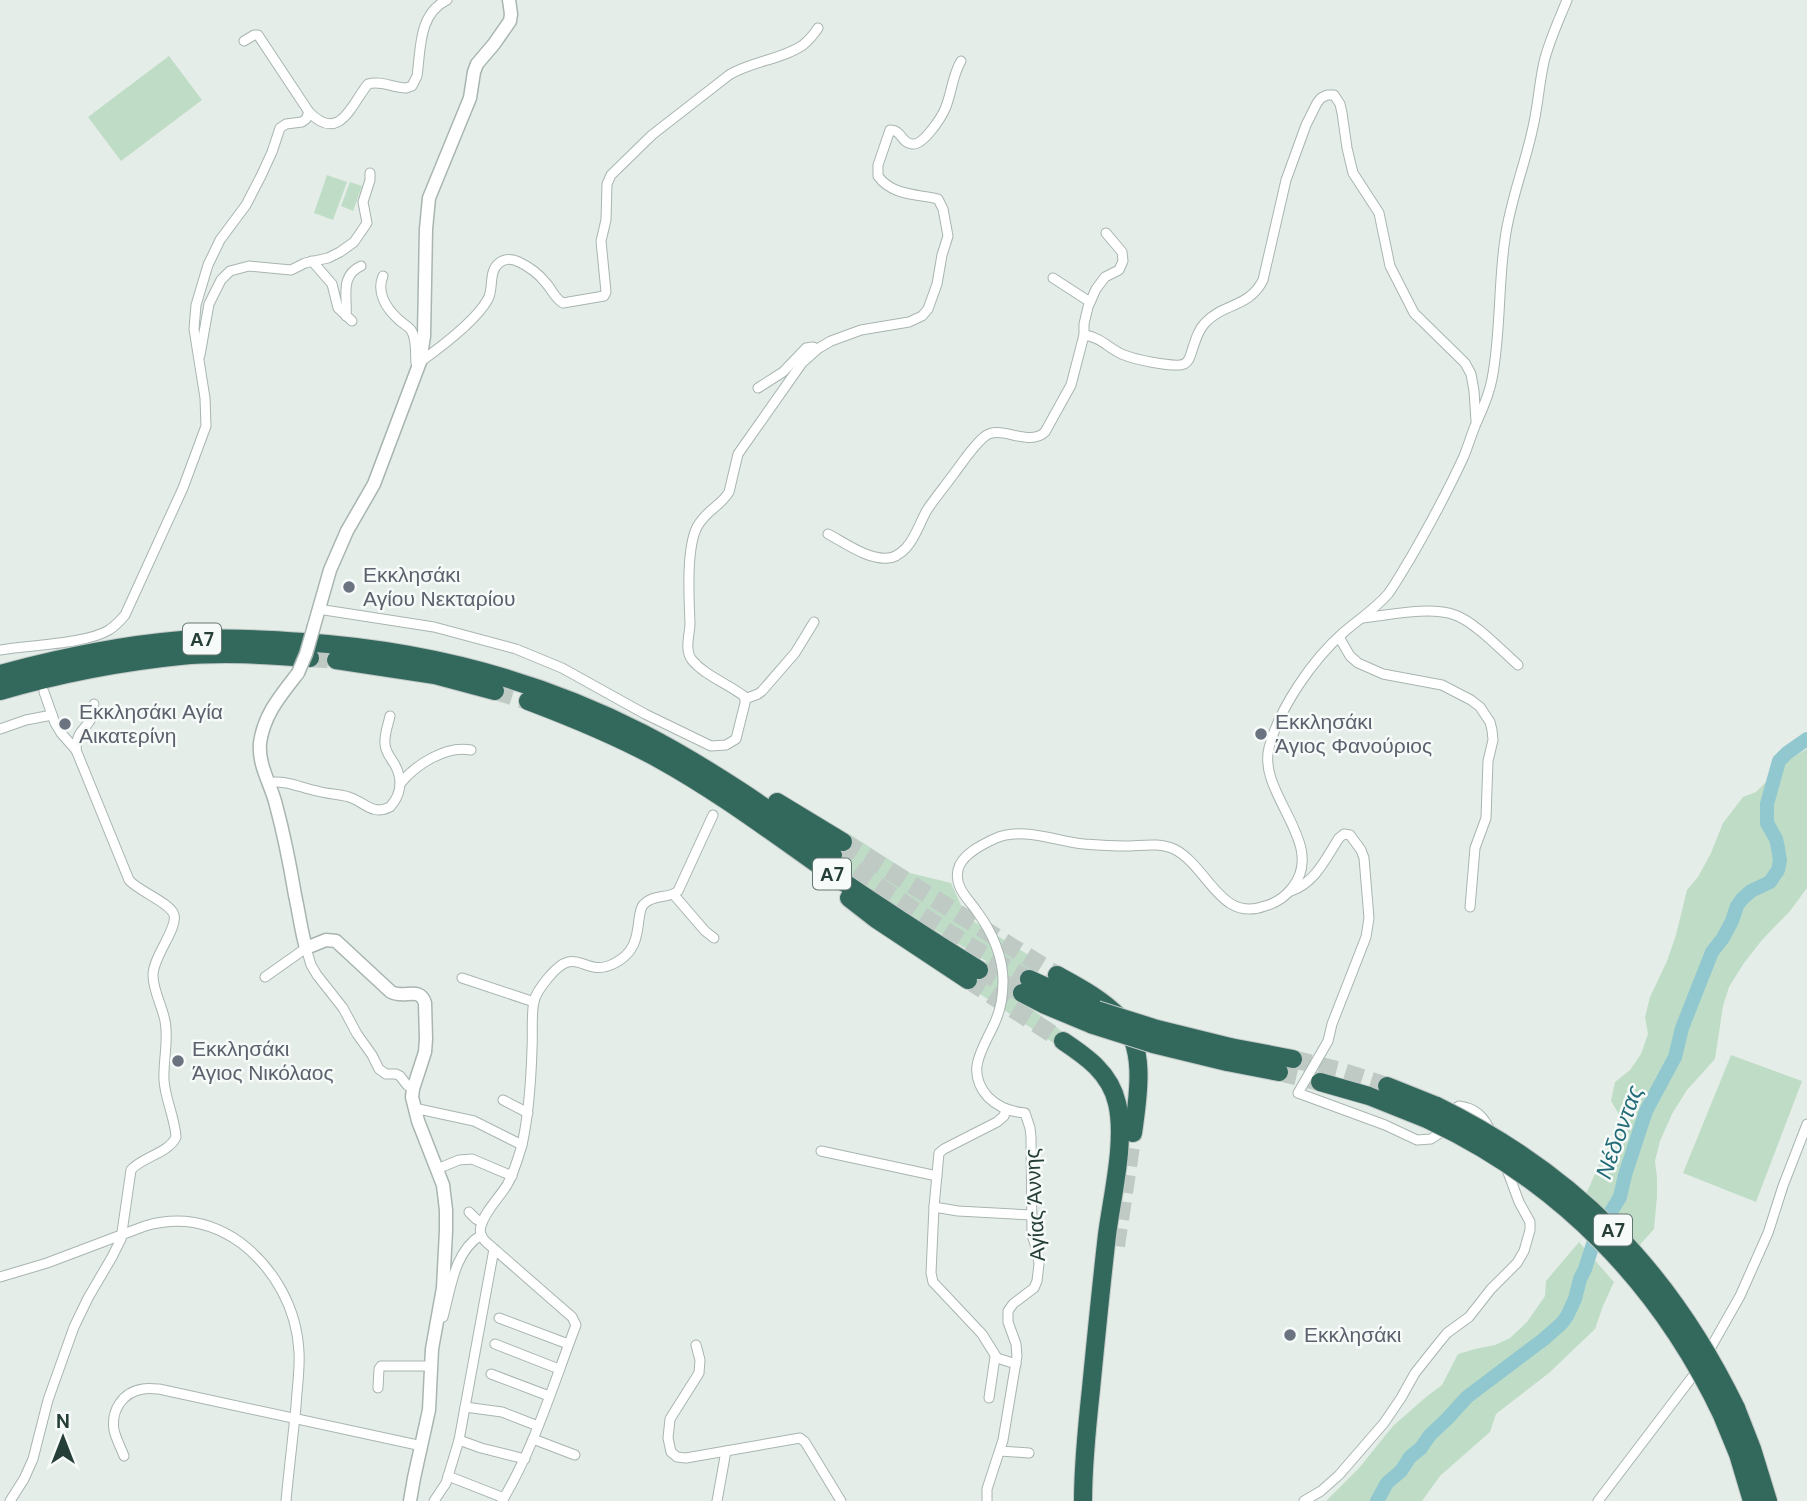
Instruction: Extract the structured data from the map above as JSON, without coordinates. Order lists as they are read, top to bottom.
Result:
{
  "streets": {
    "highway": ["Α7"],
    "street": ["Αγίας Άννης"]
  },
  "water": ["Νέδoντας"],
  "places": [
    "Εκκλησάκι Αγίου Νεκταρίου",
    "Εκκλησάκι Αγία Αικατερίνη",
    "Εκκλησάκι Άγιος Φανούριος",
    "Εκκλησάκι Άγιος Νικόλαος",
    "Εκκλησάκι"
  ],
  "north": "top"
}
